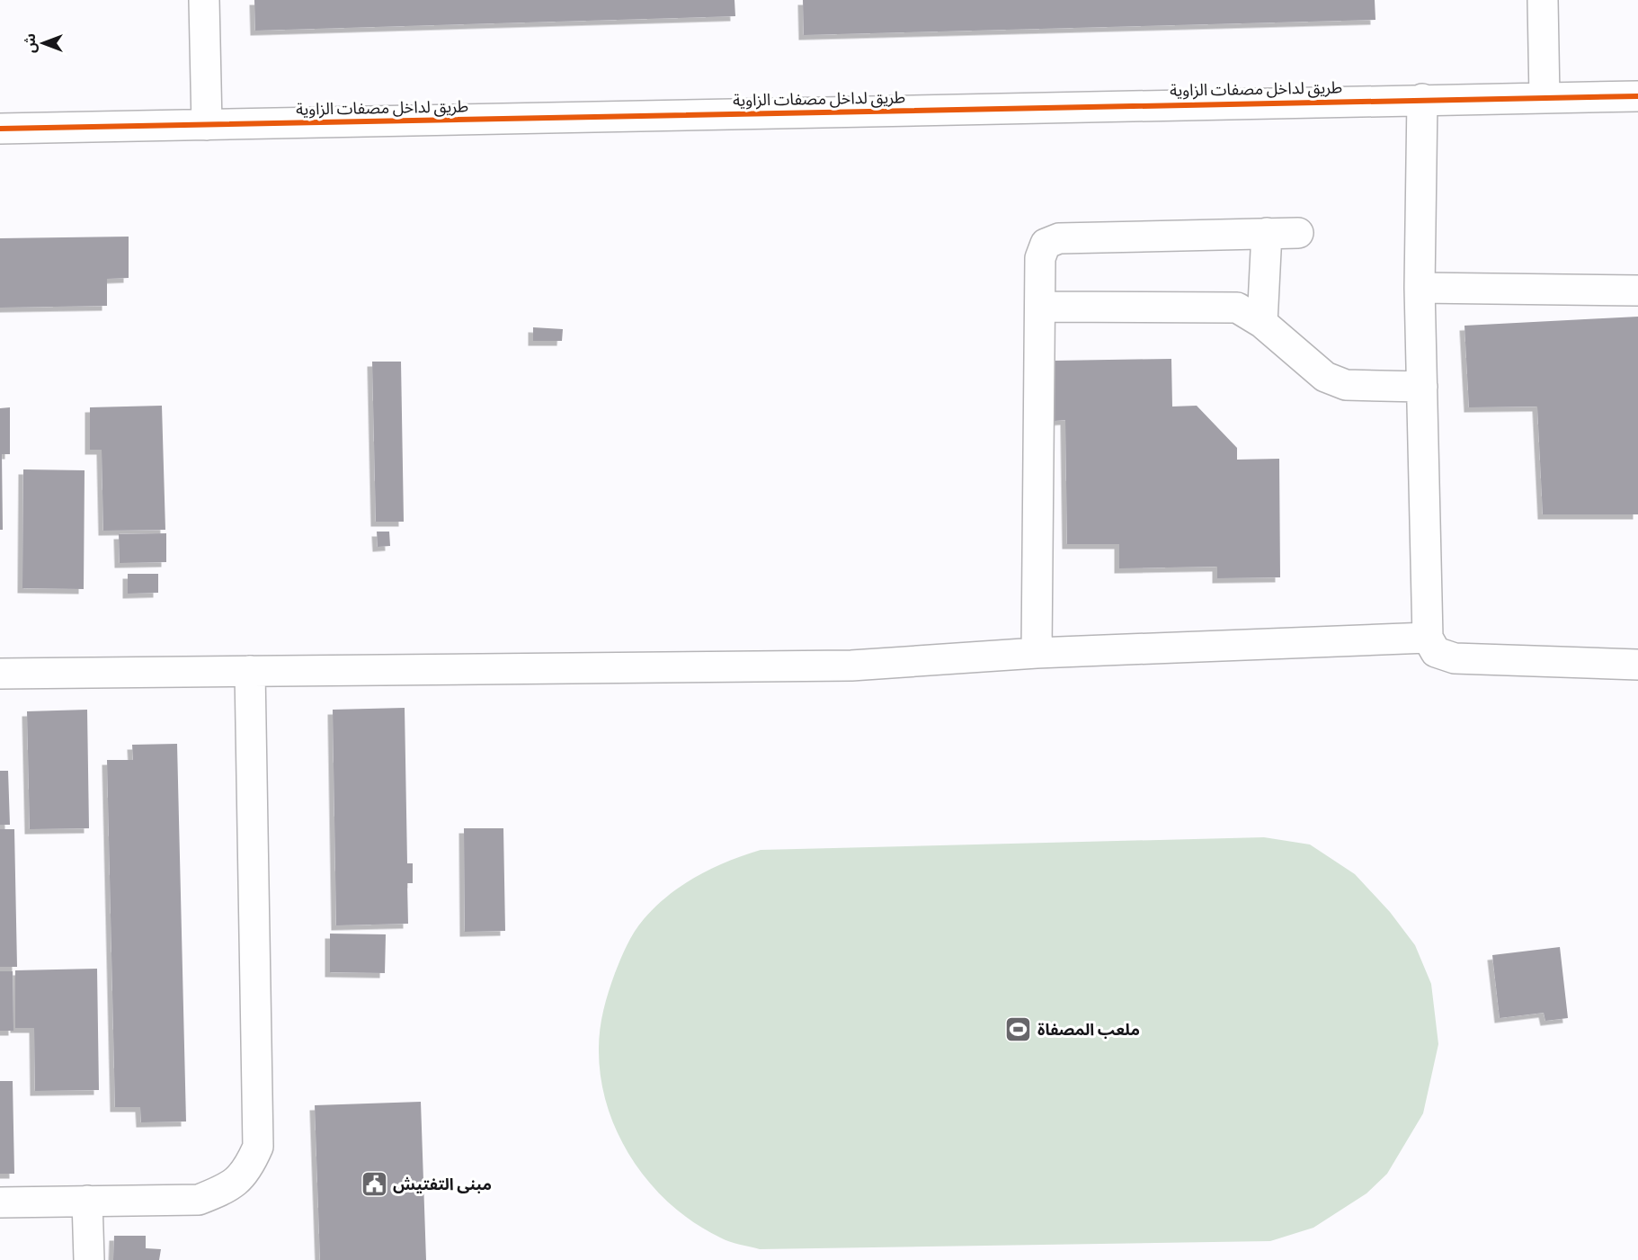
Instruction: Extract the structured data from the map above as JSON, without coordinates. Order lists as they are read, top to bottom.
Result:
{
  "streets": {
    "street": ["طريق لداخل مصفات الزاوية"]
  },
  "places": {
    "sports": ["ملعب المصفاة"],
    "public building": ["مبنى التفتيش"]
  },
  "north": "left"
}
